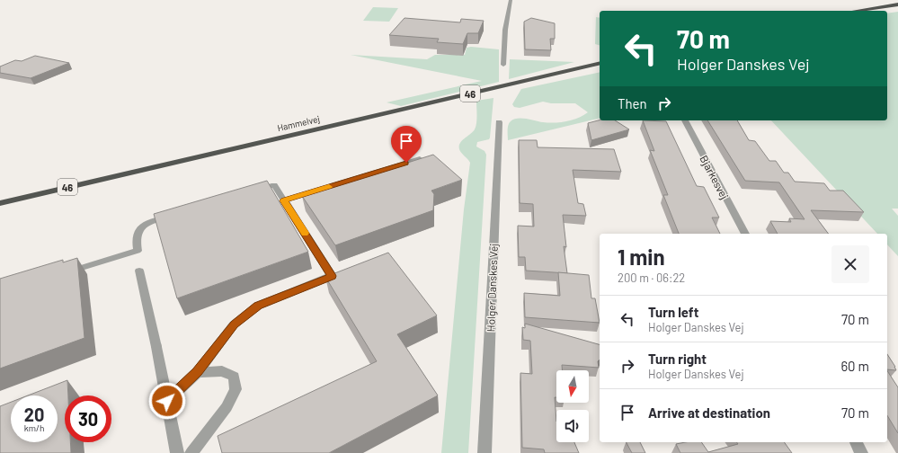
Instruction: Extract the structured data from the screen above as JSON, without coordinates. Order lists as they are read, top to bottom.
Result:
{
  "streets": {
    "highway": ["46", "Hammelvej"],
    "street": ["Bjarkesvej", "Holger Danskes Vej"]
  },
  "north": "bottom",
  "page": {
    "turn": ["70 m", "Holger Danskes Vej"],
    "then": "Then",
    "heading": ["1 min", "200 m · 06:22"],
    "list": [
      {
        "name": "Turn left",
        "note": "Holger Danskes Vej",
        "value": "70 m"
      },
      {
        "name": "Turn right",
        "note": "Holger Danskes Vej",
        "value": "60 m"
      },
      {
        "name": "Arrive at destination",
        "value": "70 m"
      }
    ],
    "speed": "20 km/h",
    "limit": "30"
  }
}
